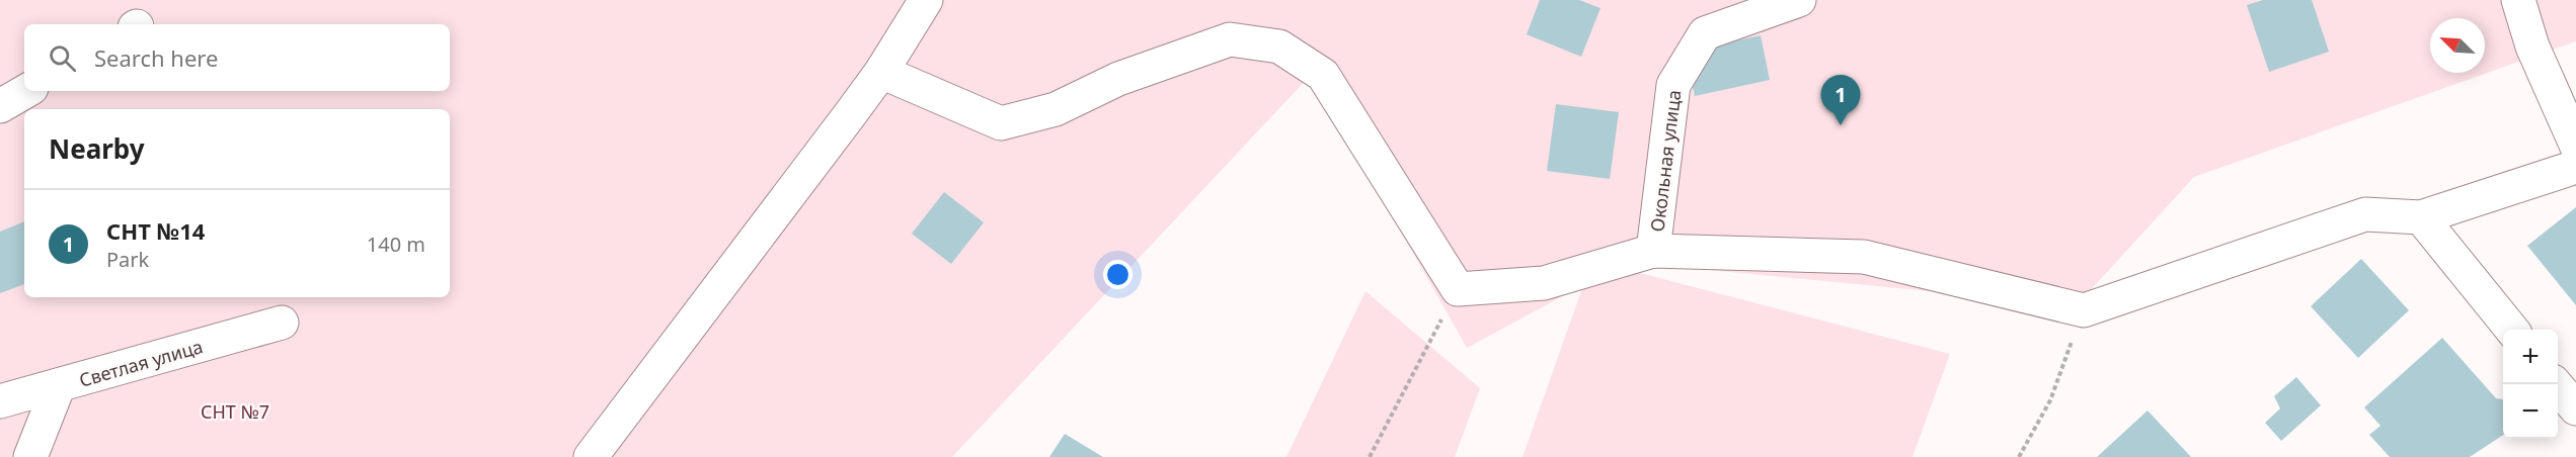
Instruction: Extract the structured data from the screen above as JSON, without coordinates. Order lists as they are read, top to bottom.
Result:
{
  "streets": {
    "street": ["Окольная улица", "Светлая улица"]
  },
  "parks": ["СНТ №7"],
  "north": "top left",
  "page": {
    "search": "Search here",
    "pins": "1",
    "heading": "Nearby",
    "list": [
      {
        "mark": "1",
        "name": "СНТ №14",
        "note": "Park",
        "value": "140 m"
      }
    ],
    "map_buttons": ["+", "−"]
  }
}
